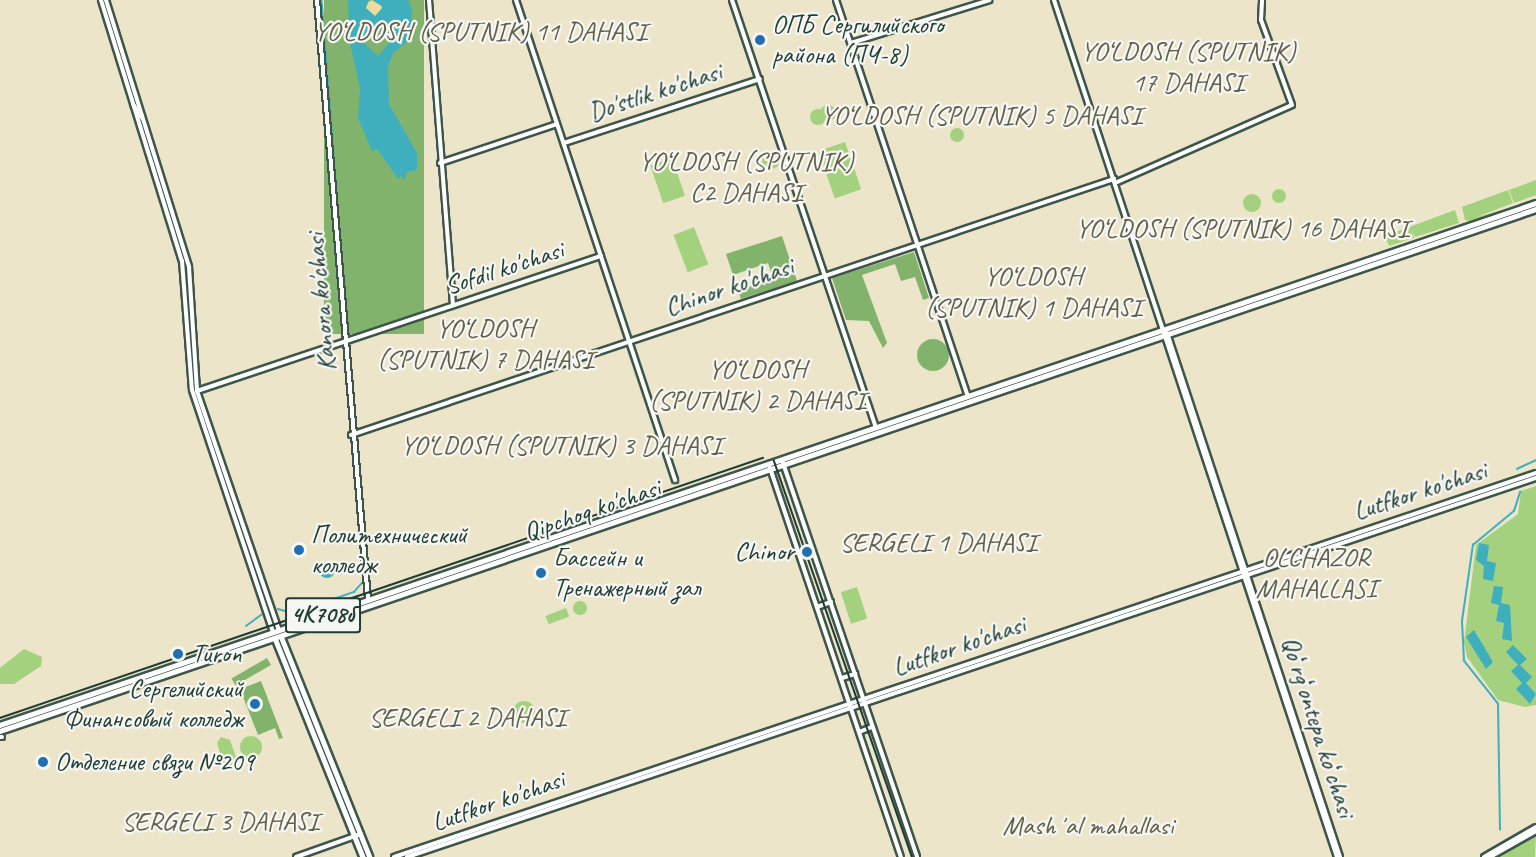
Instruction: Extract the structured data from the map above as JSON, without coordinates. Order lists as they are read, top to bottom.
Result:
{
  "streets": {
    "main road": ["Qipchoq ko'chasi", "4К708б"],
    "street": [
      "Do'stlik ko'chasi",
      "Sofdil ko'chasi",
      "Chinor ko'chasi",
      "Kanora ko'chasi",
      "Lutfkor ko'chasi",
      "Qoʻrgʻontepa koʻchasi"
    ]
  },
  "crossings": [
    ["Sofdil ko'chasi", "Kanora ko'chasi"],
    ["Chinor ko'chasi", "Kanora ko'chasi"],
    ["Kanora ko'chasi", "Qipchoq ko'chasi"],
    ["Lutfkor ko'chasi", "Qoʻrgʻontepa koʻchasi"],
    ["Qipchoq ko'chasi", "Qoʻrgʻontepa koʻchasi"]
  ],
  "districts": [
    "YO‘LDOSH (SPUTNIK) 11 DAHASI",
    "YO‘LDOSH (SPUTNIK) 17 DAHASI",
    "YO‘LDOSH (SPUTNIK) 5 DAHASI",
    "YO‘LDOSH (SPUTNIK) C2 DAHASI",
    "YO‘LDOSH (SPUTNIK) 16 DAHASI",
    "YO‘LDOSH (SPUTNIK) 1 DAHASI",
    "YO‘LDOSH (SPUTNIK) 7 DAHASI",
    "YO‘LDOSH (SPUTNIK) 2 DAHASI",
    "YO‘LDOSH (SPUTNIK) 3 DAHASI",
    "SERGELI 1 DAHASI",
    "OLCHAZOR MAHALLASI",
    "SERGELI 2 DAHASI",
    "SERGELI 3 DAHASI",
    "Mashʼal mahallasi"
  ],
  "places": [
    "ОПБ Сергилийского района (ПЧ-8)",
    "Политехнический колледж",
    "Chinor",
    "Бассейн и Тренажерный зал",
    "Turon",
    "Сергелийский Финансовый колледж",
    "Отделение связи №209"
  ]
}
